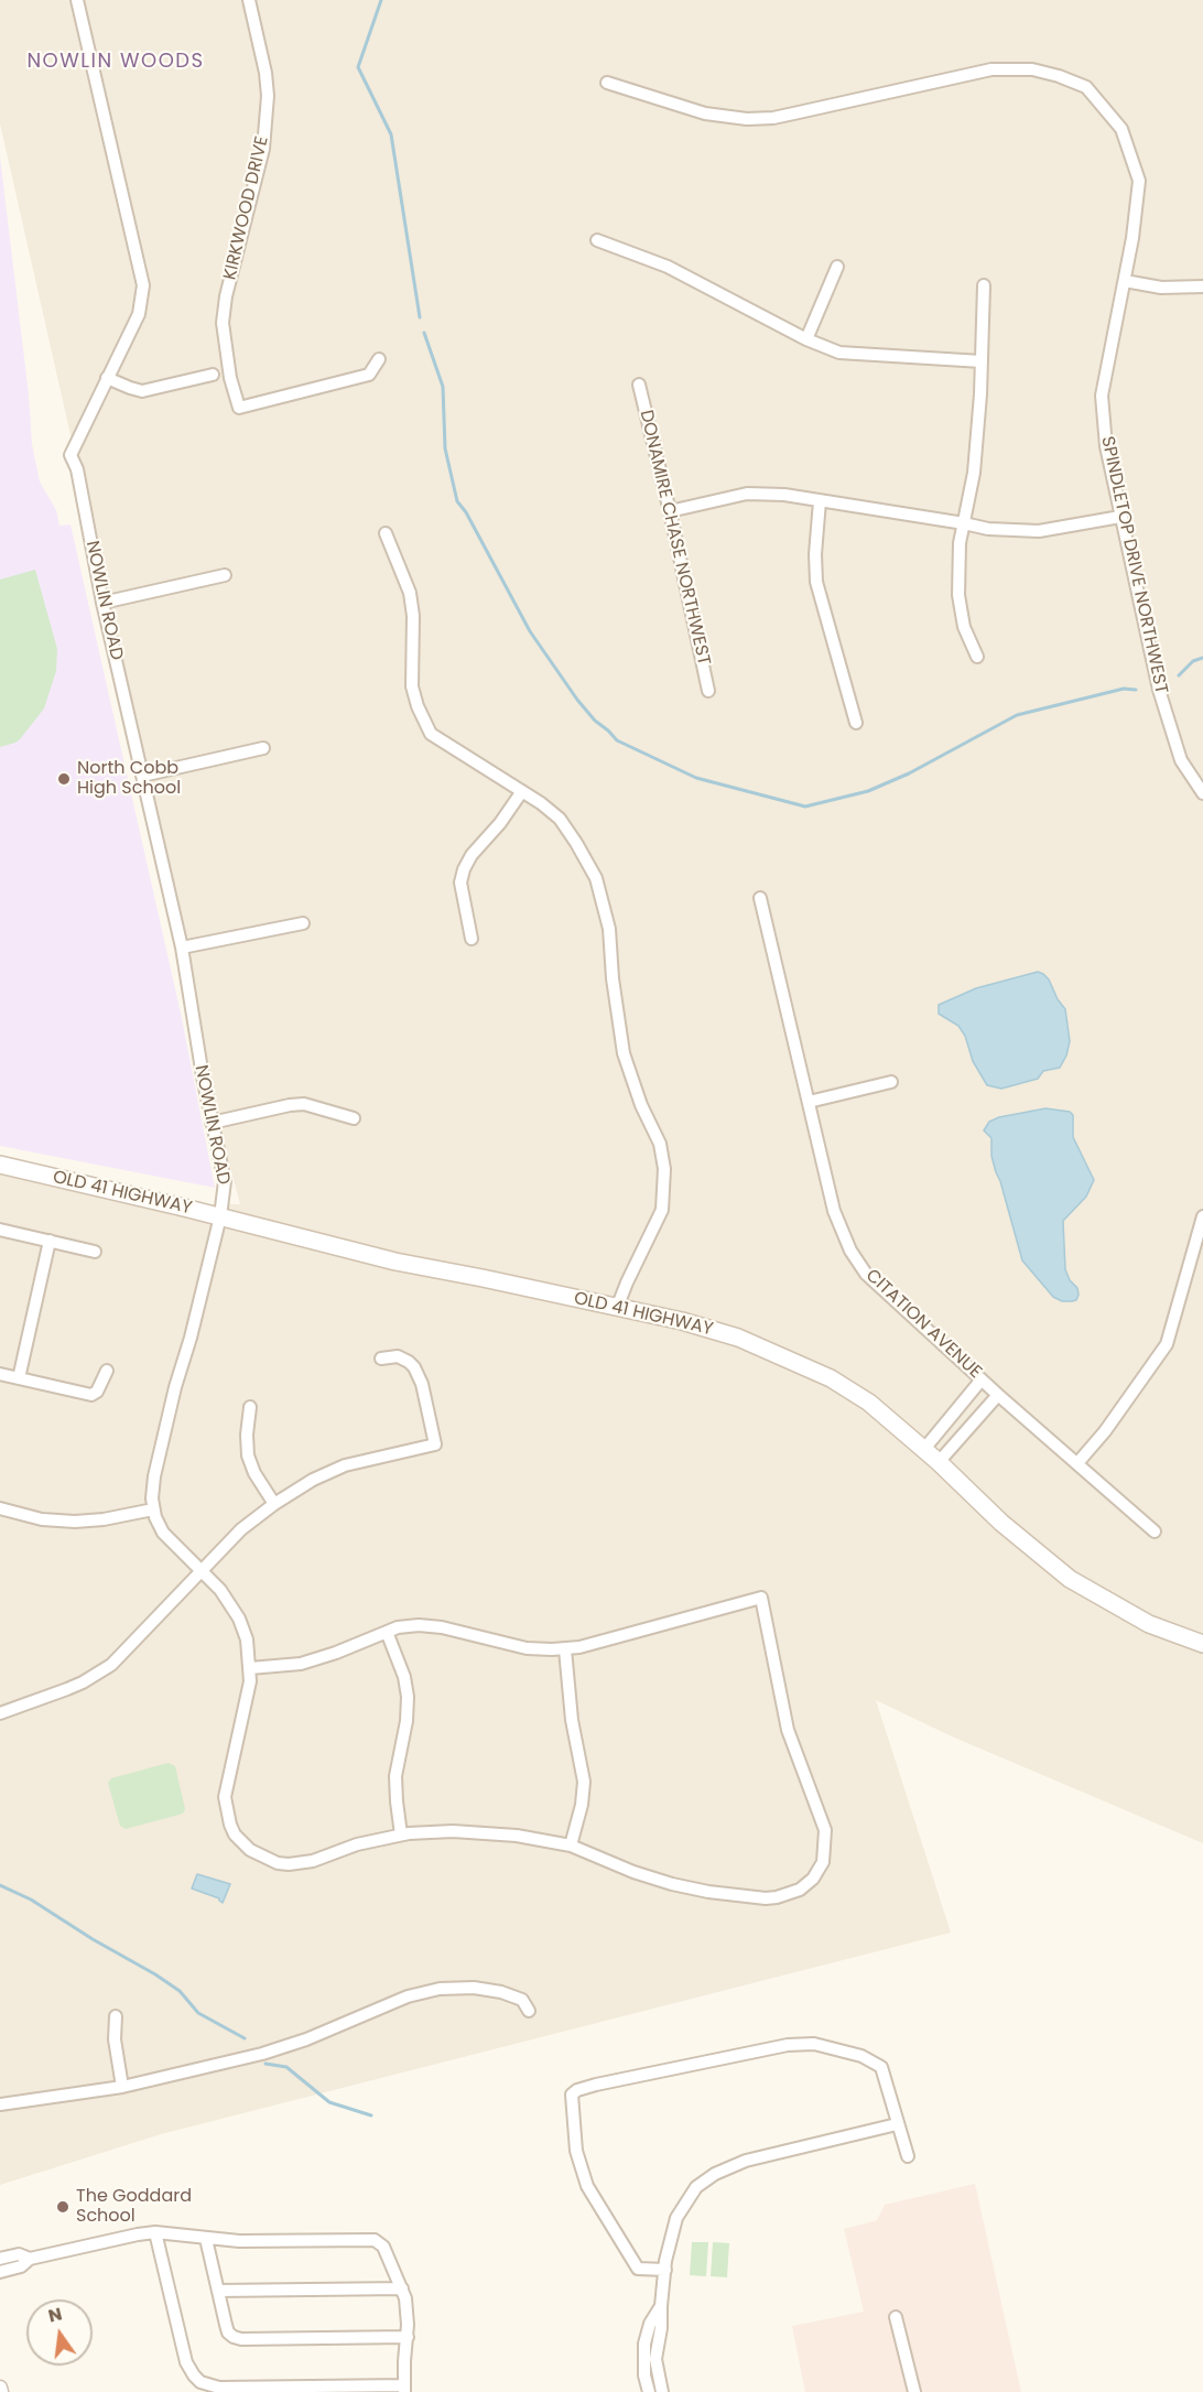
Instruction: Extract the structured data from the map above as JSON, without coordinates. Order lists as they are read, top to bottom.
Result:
{
  "streets": {
    "main road": ["OLD 41 HIGHWAY"],
    "street": [
      "KIRKWOOD DRIVE",
      "DONAMIRE CHASE NORTHWEST",
      "SPINDLETOP DRIVE NORTHWEST",
      "NOWLIN ROAD",
      "CITATION AVENUE"
    ]
  },
  "crossings": [
    ["NOWLIN ROAD", "OLD 41 HIGHWAY"]
  ],
  "districts": ["NOWLIN WOODS"],
  "places": ["North Cobb High School", "The Goddard School"],
  "north": "top"
}
